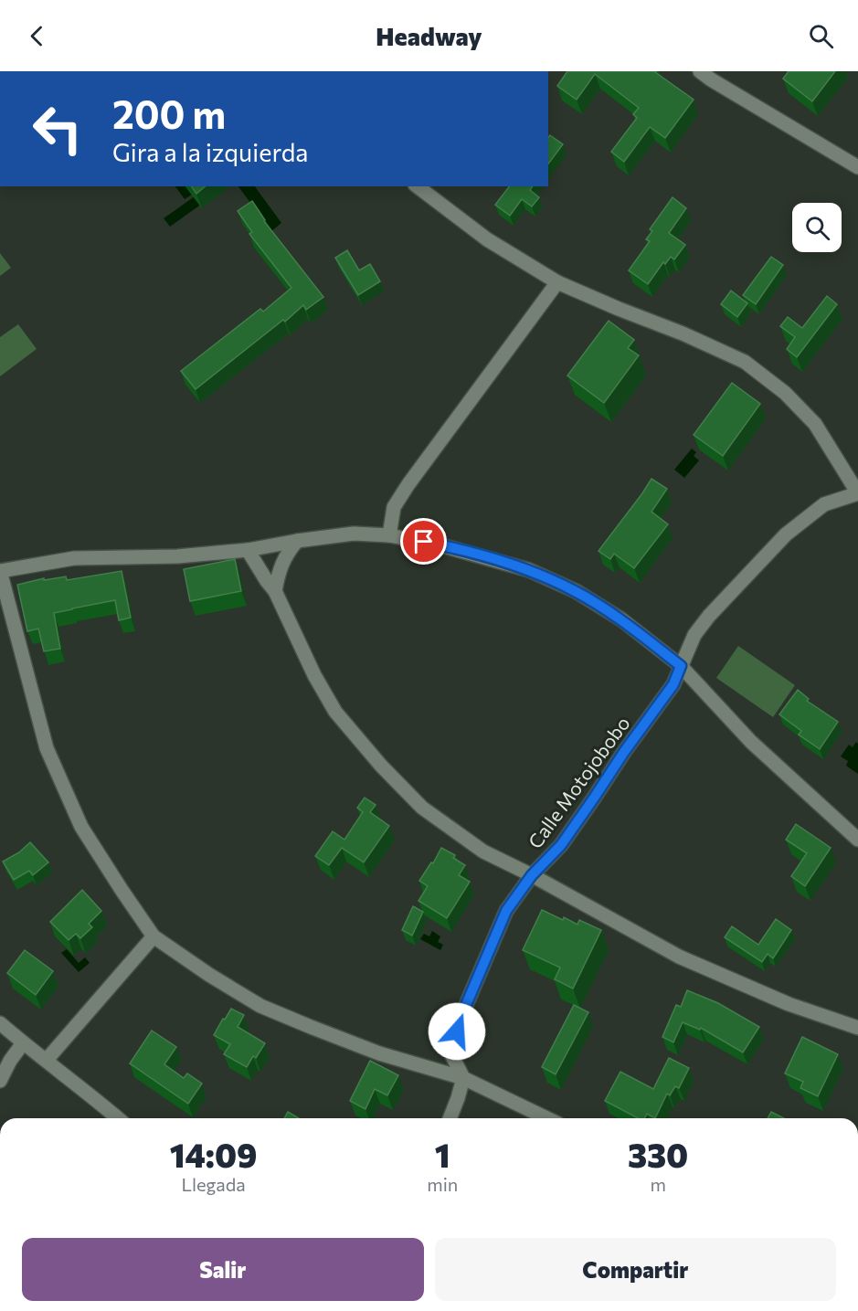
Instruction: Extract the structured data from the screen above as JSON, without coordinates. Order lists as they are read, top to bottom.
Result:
{
  "streets": {
    "street": ["Calle Motojobobo"]
  },
  "page": {
    "header": "Headway",
    "turn": ["200 m", "Gira a la izquierda"],
    "eta": [
      "14:09",
      "Llegada",
      "1",
      "min",
      "330",
      "m"
    ],
    "buttons": ["Salir", "Compartir"]
  }
}
